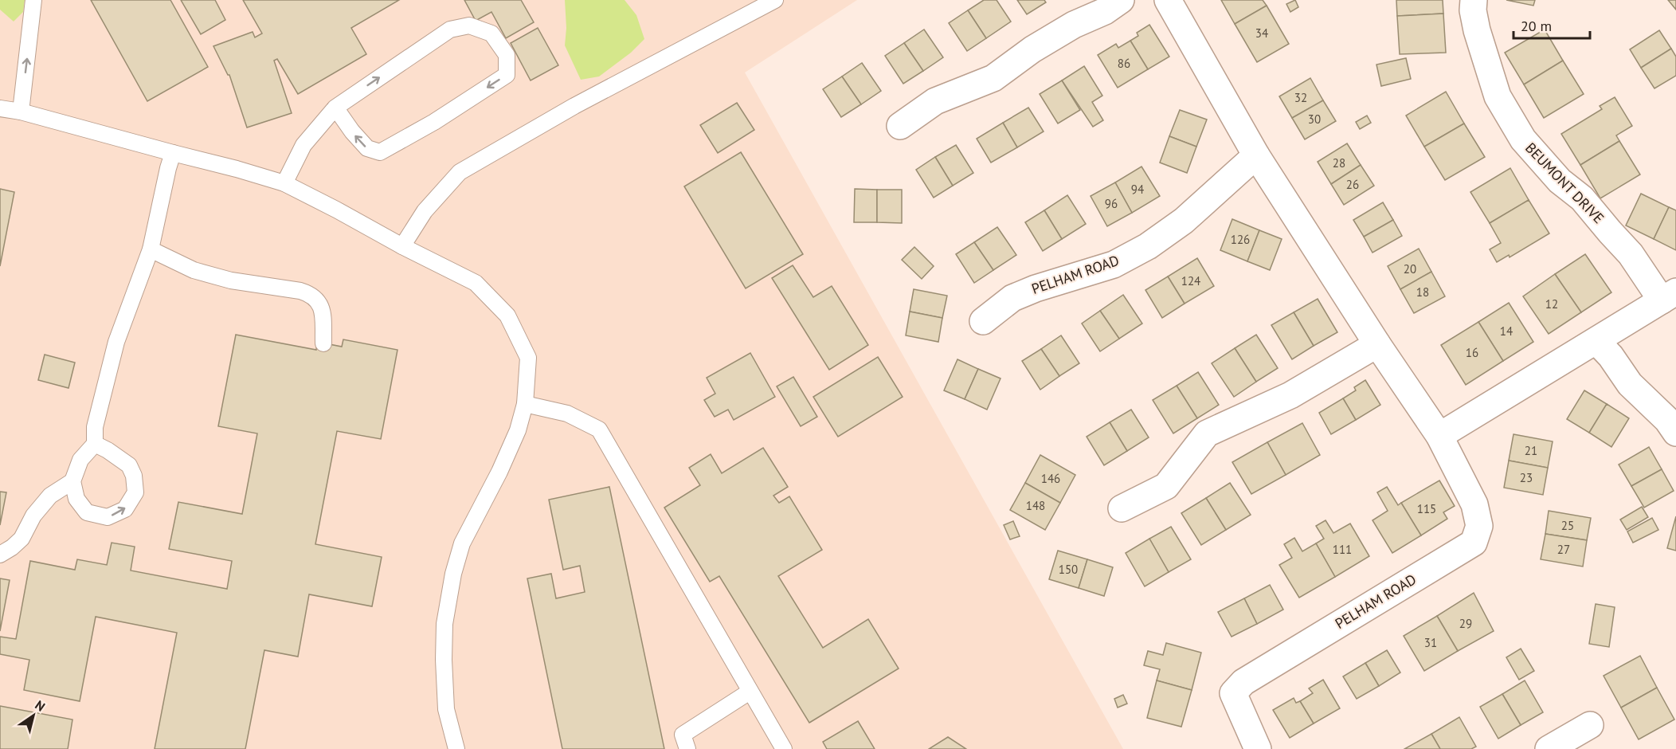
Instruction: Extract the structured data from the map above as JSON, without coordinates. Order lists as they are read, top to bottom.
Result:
{
  "streets": {
    "street": ["BEUMONT DRIVE", "PELHAM ROAD"]
  },
  "house_numbers": [
    "34",
    "86",
    "32",
    "30",
    "28",
    "26",
    "94",
    "96",
    "126",
    "20",
    "124",
    "18",
    "12",
    "14",
    "16",
    "21",
    "23",
    "146",
    "148",
    "115",
    "25",
    "111",
    "27",
    "150",
    "29",
    "31"
  ],
  "scale_bar": "20 m",
  "north": "top right"
}
